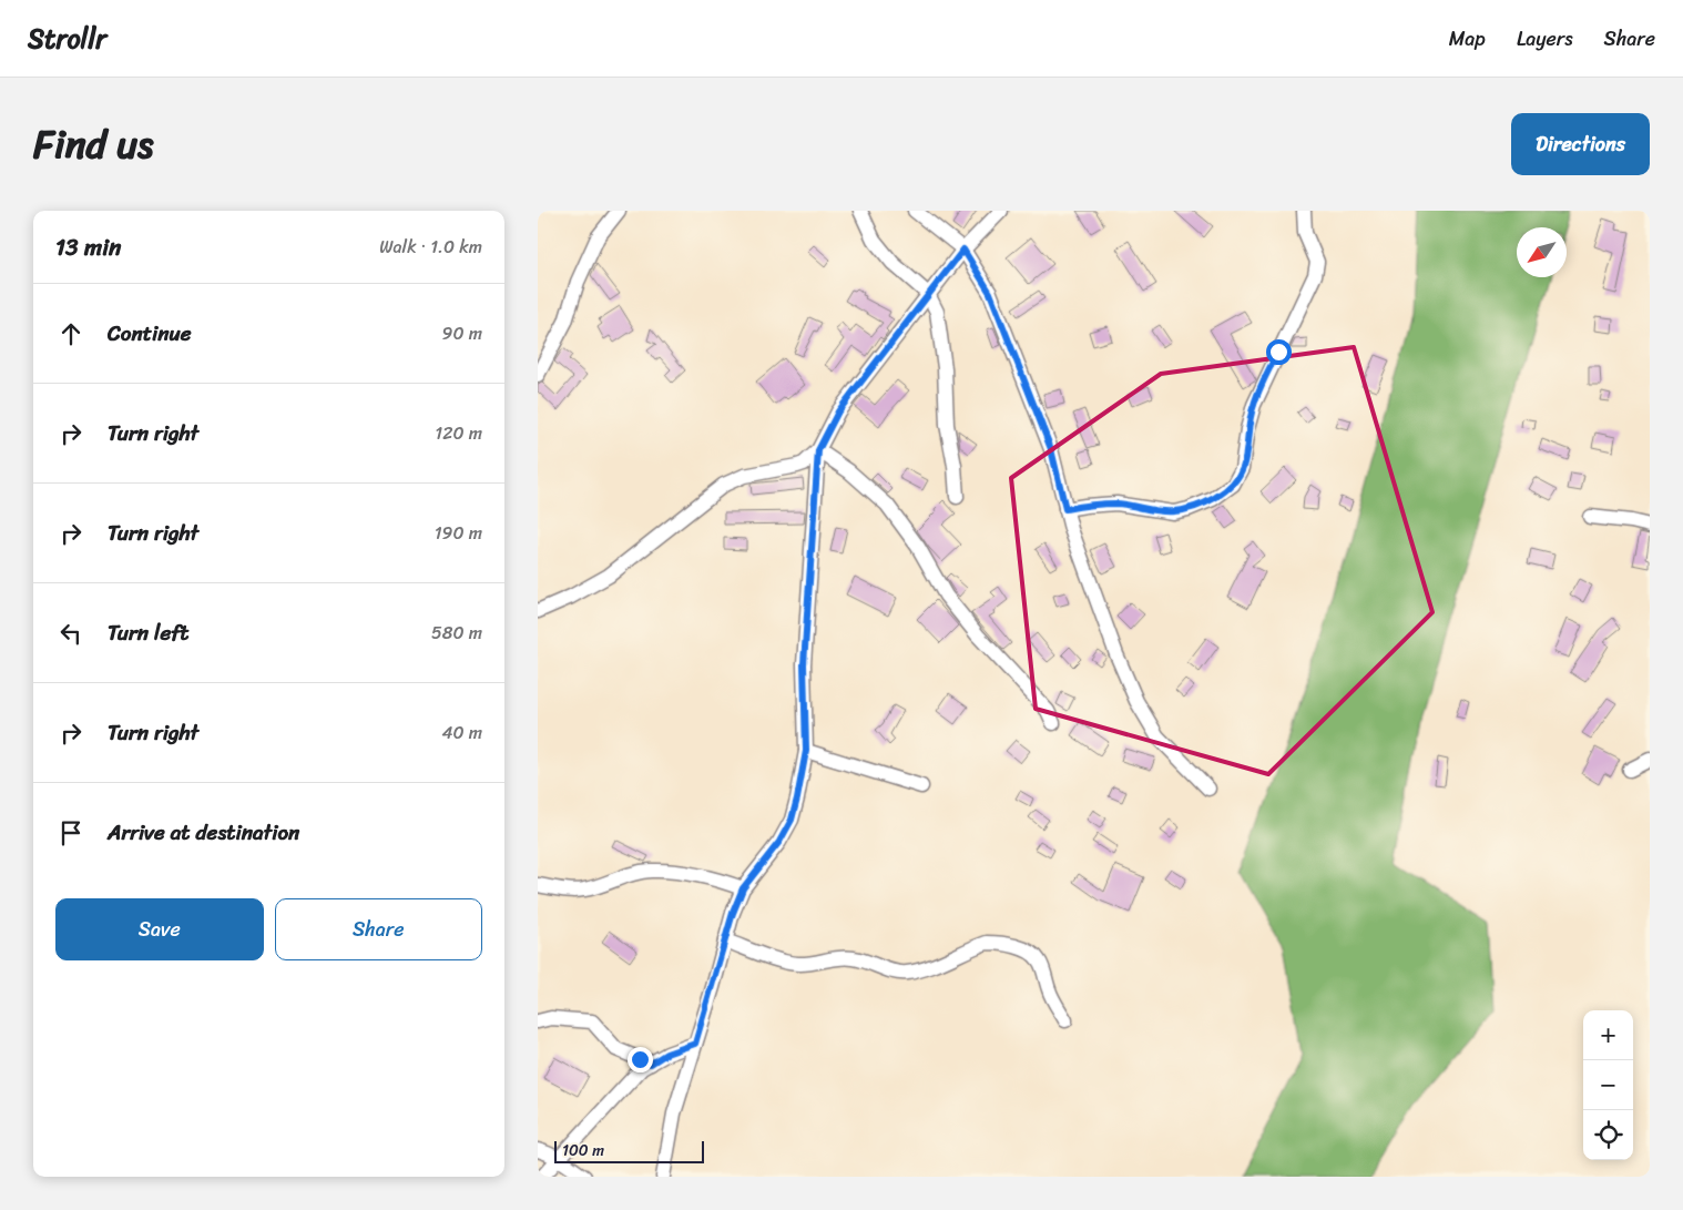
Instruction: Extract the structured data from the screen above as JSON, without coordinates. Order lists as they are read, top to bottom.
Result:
{
  "scale_bar": "100 m",
  "north": "bottom left",
  "page": {
    "header": "Strollr",
    "nav": ["Map", "Layers", "Share"],
    "title": "Find us",
    "buttons": [
      "Directions",
      ["Save", "Share"]
    ],
    "heading": ["13 min", "Walk · 1.0 km"],
    "list": [
      ["Continue", "90 m"],
      ["Turn right", "120 m"],
      ["Turn right", "190 m"],
      ["Turn left", "580 m"],
      ["Turn right", "40 m"],
      "Arrive at destination"
    ],
    "map_buttons": ["+", "−"],
    "scale": "100 m"
  }
}
